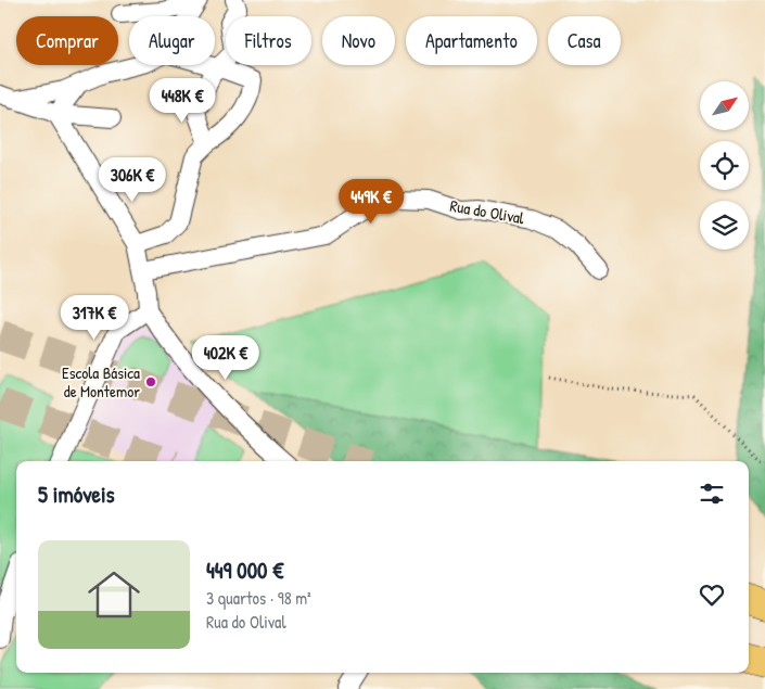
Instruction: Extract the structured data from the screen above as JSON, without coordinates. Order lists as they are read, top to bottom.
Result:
{
  "streets": {
    "street": ["Rua do Olival"]
  },
  "places": ["Escola Básica de Montemor"],
  "north": "top right",
  "page": {
    "chip": [
      "Comprar",
      "Alugar",
      "Filtros",
      "Novo",
      "Apartamento",
      "Casa"
    ],
    "price": [
      "448K €",
      "306K €",
      "449K €",
      "317K €",
      "402K €"
    ],
    "heading": "5 imóveis",
    "list": [
      {
        "name": "449 000 €",
        "note": "3 quartos · 98 m² · Rua do Olival"
      }
    ]
  }
}
